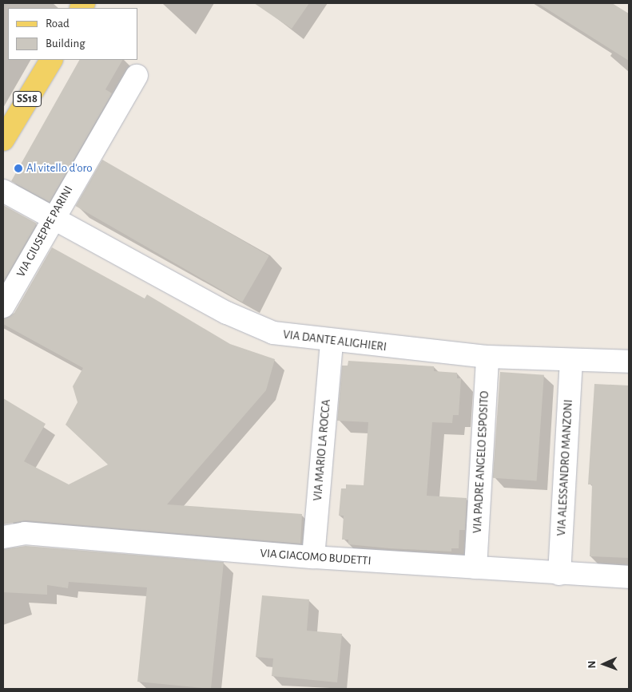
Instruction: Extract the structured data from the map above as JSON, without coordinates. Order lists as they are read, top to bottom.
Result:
{
  "streets": {
    "main road": ["SS18"],
    "street": [
      "VIA GIUSEPPE PARINI",
      "VIA DANTE ALIGHIERI",
      "VIA MARIO LA ROCCA",
      "VIA PADRE ANGELO ESPOSITO",
      "VIA ALESSANDRO MANZONI",
      "VIA GIACOMO BUDETTI"
    ]
  },
  "crossings": [
    ["VIA GIUSEPPE PARINI", "VIA DANTE ALIGHIERI"],
    ["VIA DANTE ALIGHIERI", "VIA MARIO LA ROCCA"],
    ["VIA DANTE ALIGHIERI", "VIA PADRE ANGELO ESPOSITO"],
    ["VIA DANTE ALIGHIERI", "VIA ALESSANDRO MANZONI"],
    ["VIA MARIO LA ROCCA", "VIA GIACOMO BUDETTI"],
    ["VIA PADRE ANGELO ESPOSITO", "VIA GIACOMO BUDETTI"],
    ["VIA ALESSANDRO MANZONI", "VIA GIACOMO BUDETTI"]
  ],
  "places": ["Al vitello d'oro"],
  "legend": ["Road", "Building"],
  "north": "left"
}
